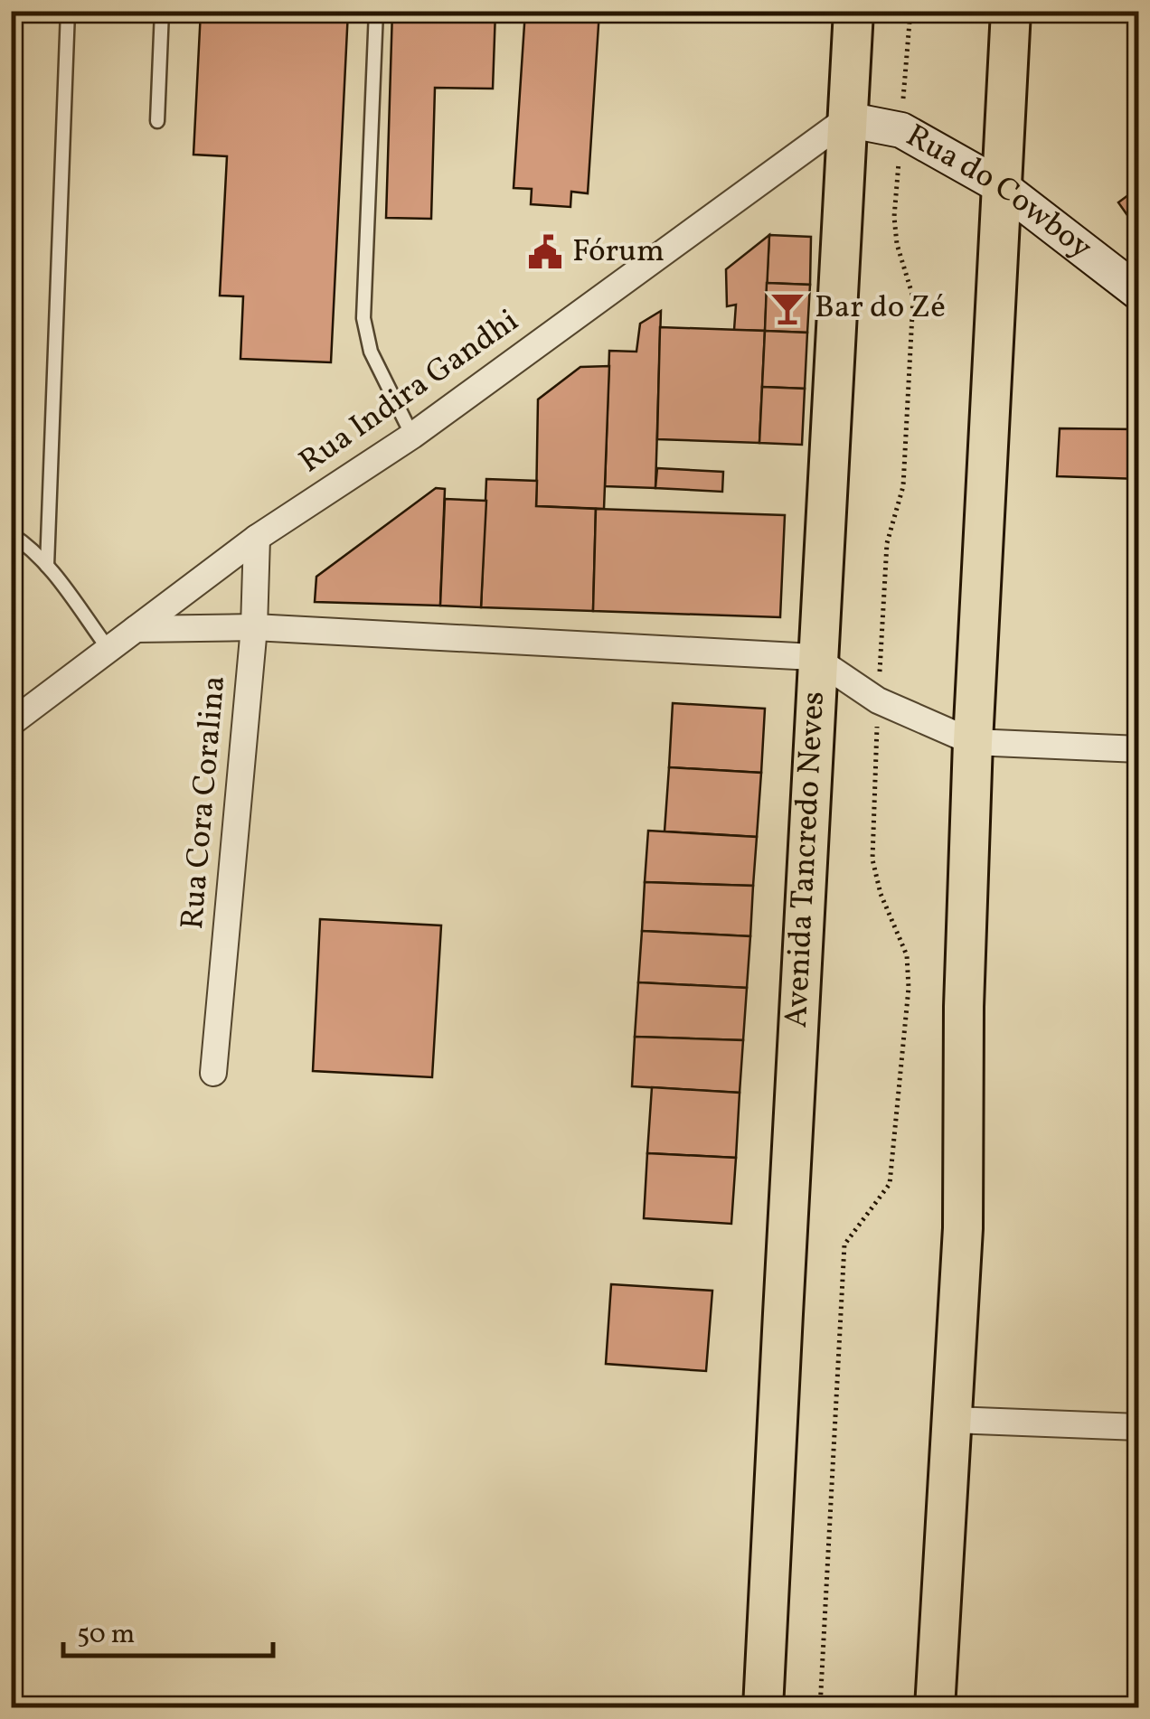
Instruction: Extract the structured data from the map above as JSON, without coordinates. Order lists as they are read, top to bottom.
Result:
{
  "streets": {
    "main road": ["Avenida Tancredo Neves"],
    "street": ["Rua do Cowboy", "Rua Indira Gandhi", "Rua Cora Coralina"]
  },
  "crossings": [
    ["Rua do Cowboy", "Rua Indira Gandhi"],
    ["Rua do Cowboy", "Avenida Tancredo Neves"],
    ["Rua Indira Gandhi", "Rua Cora Coralina"],
    ["Rua Indira Gandhi", "Avenida Tancredo Neves"]
  ],
  "places": {
    "public building": ["Fórum"],
    "bar": ["Bar do Zé"]
  },
  "scale_bar": "50 m"
}
